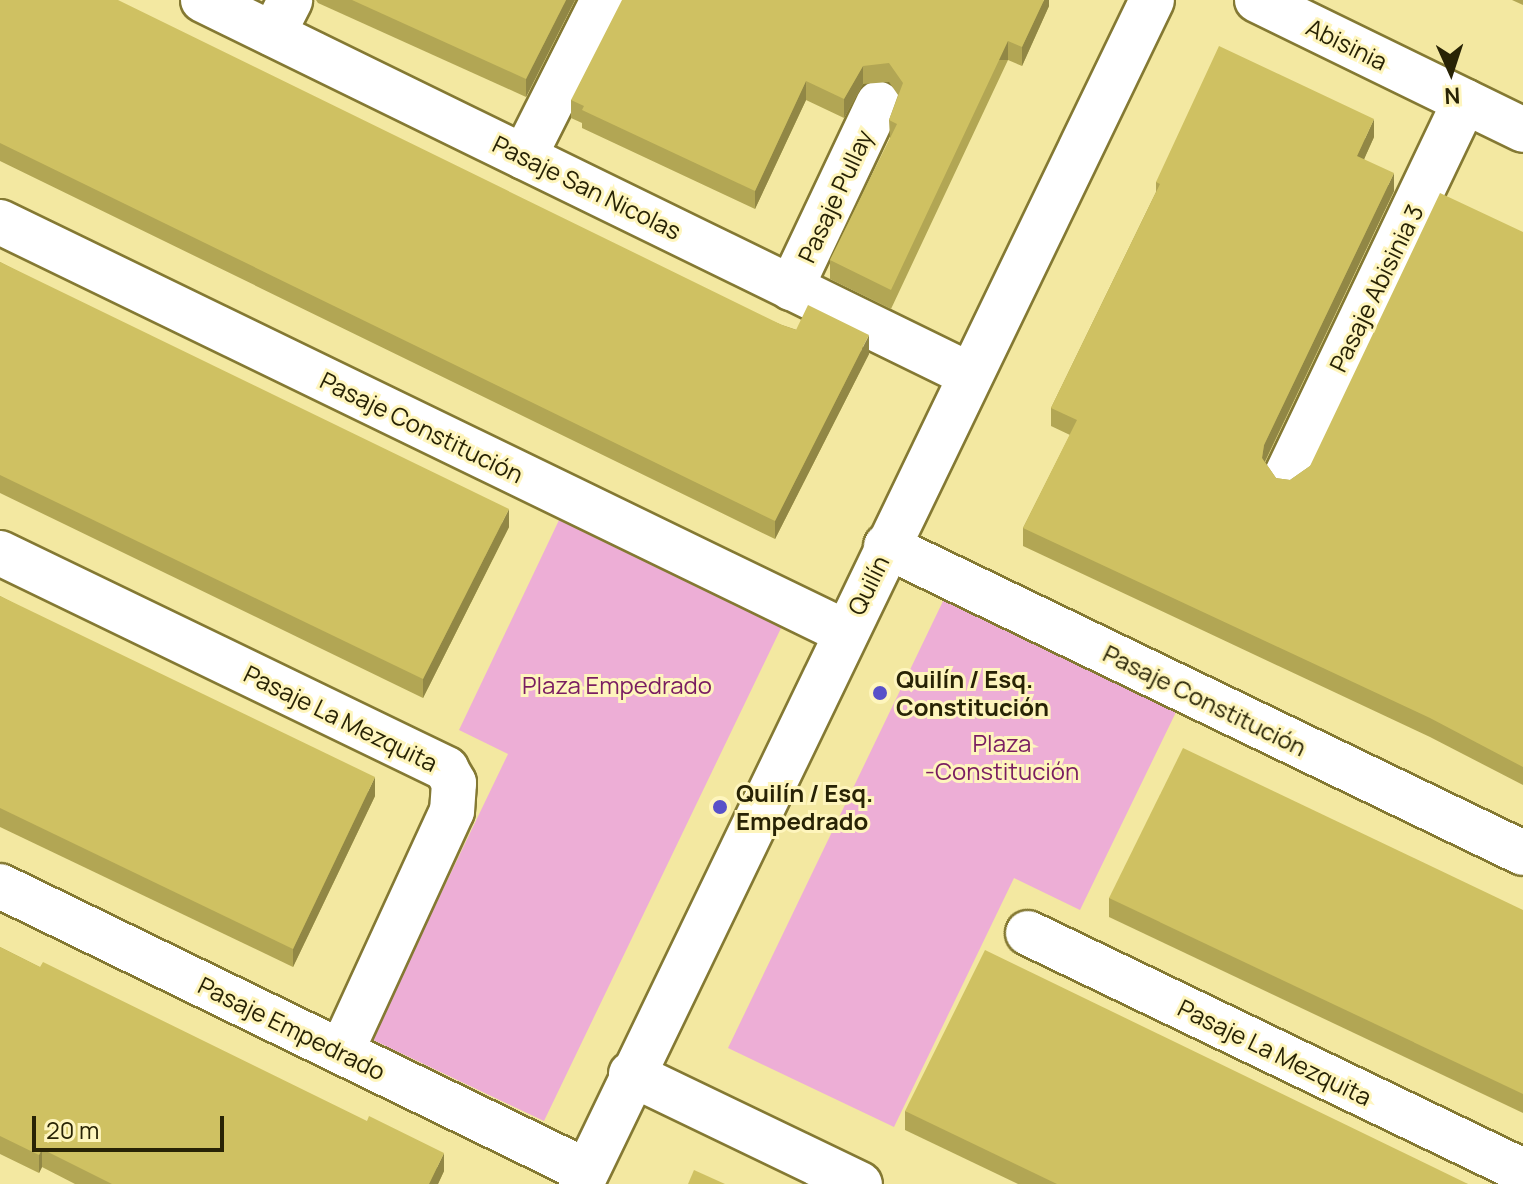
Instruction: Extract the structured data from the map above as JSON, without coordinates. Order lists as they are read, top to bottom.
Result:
{
  "streets": {
    "street": [
      "Abisinia",
      "Pasaje San Nicolas",
      "Pasaje Pullay",
      "Pasaje Abisinia 3",
      "Pasaje Constitución",
      "Quilín",
      "Pasaje La Mezquita",
      "Pasaje Empedrado"
    ]
  },
  "crossings": [
    ["Abisinia", "Pasaje Abisinia 3"],
    ["Pasaje San Nicolas", "Pasaje Pullay"],
    ["Pasaje San Nicolas", "Quilín"],
    ["Pasaje Constitución", "Quilín"],
    ["Quilín", "Pasaje Empedrado"],
    ["Pasaje La Mezquita", "Pasaje Empedrado"]
  ],
  "parks": ["Plaza Empedrado", "Plaza -Constitución"],
  "places": ["Quilín / Esq. Constitución", "Quilín / Esq. Empedrado"],
  "scale_bar": "20 m",
  "north": "bottom"
}
